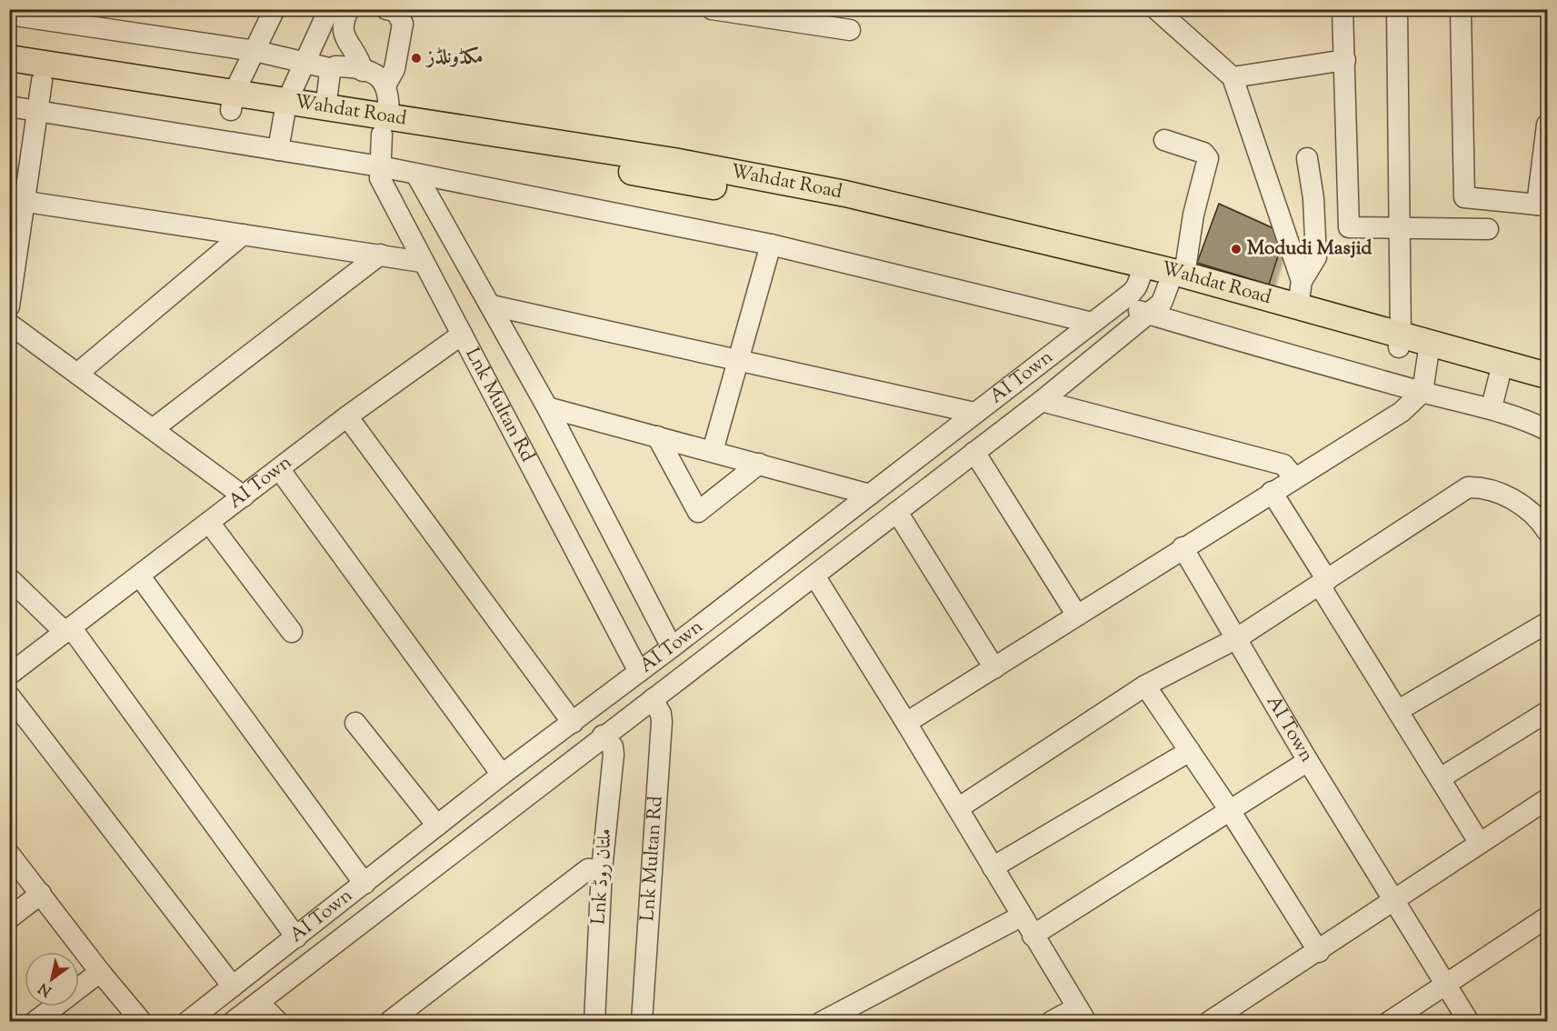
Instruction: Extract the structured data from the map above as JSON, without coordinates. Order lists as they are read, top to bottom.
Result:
{
  "streets": {
    "main road": ["Wahdat Road"],
    "street": ["AI Town", "Lnk Multan Rd", "Lnk ملتان روڈ"]
  },
  "crossings": [
    ["Wahdat Road", "AI Town"],
    ["Wahdat Road", "Lnk Multan Rd"],
    ["AI Town", "Lnk Multan Rd"]
  ],
  "places": ["مکڈونلڈز", "Modudi Masjid"],
  "north": "bottom left"
}
